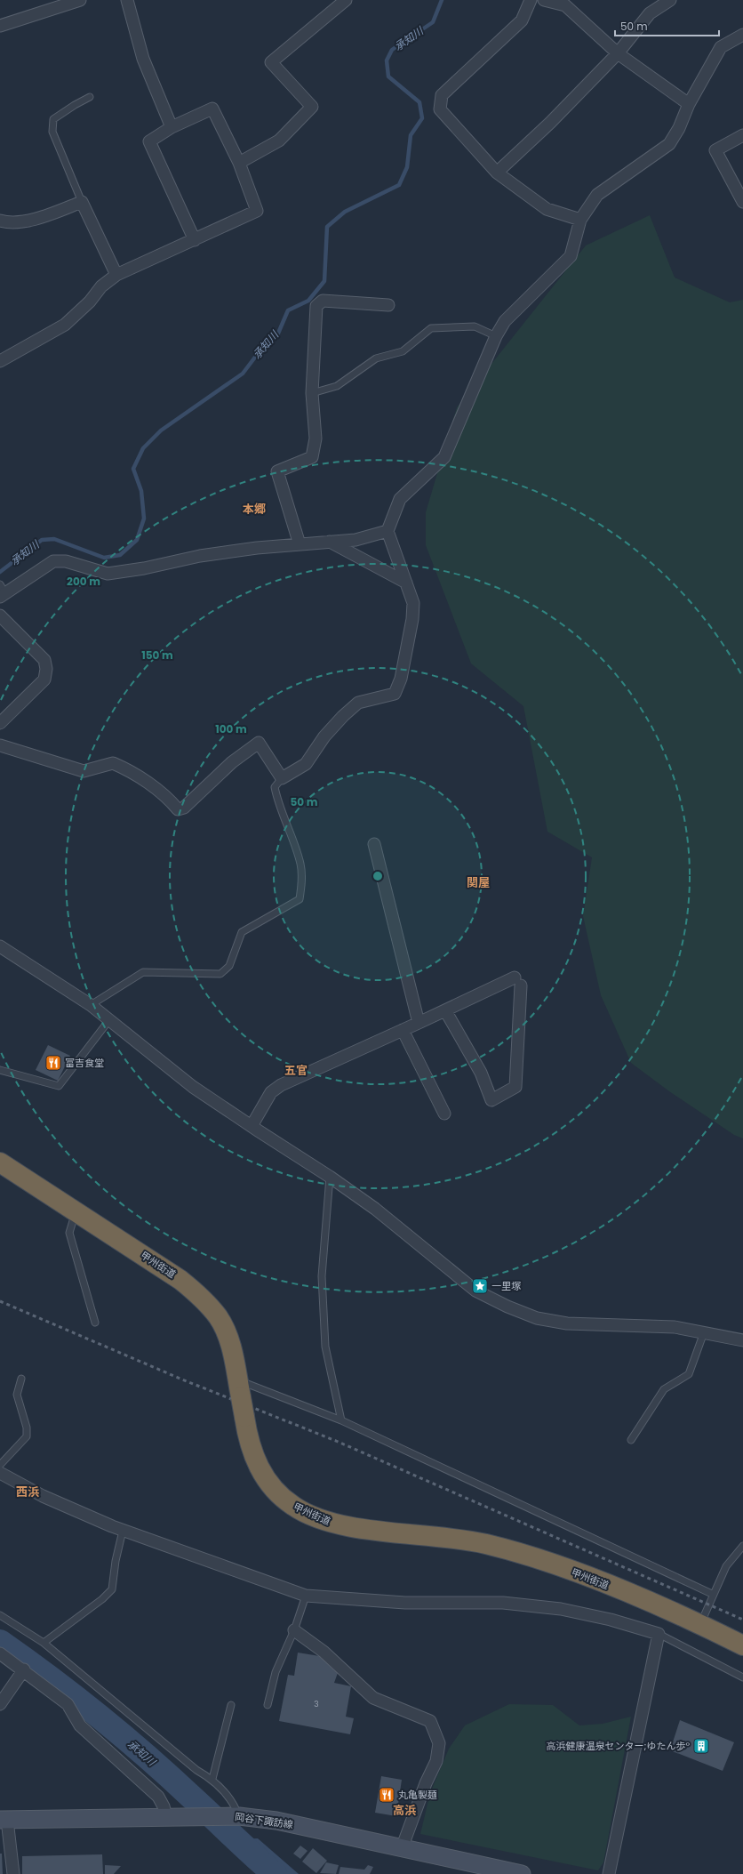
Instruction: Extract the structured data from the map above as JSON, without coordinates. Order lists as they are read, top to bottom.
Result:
{
  "streets": {
    "highway": ["甲州街道"],
    "main road": ["岡谷下諏訪線"]
  },
  "districts": [
    "本郷",
    "関屋",
    "五官",
    "西浜",
    "高浜"
  ],
  "water": ["承知川"],
  "places": {
    "restaurant": ["富吉食堂", "丸亀製麺"],
    "place": ["一里塚"],
    "building": ["高浜健康温泉センター;ゆたん歩°"]
  },
  "house_numbers": ["3"],
  "scale_bar": "50 m",
  "rings": [
    "200 m",
    "150 m",
    "100 m",
    "50 m"
  ]
}
